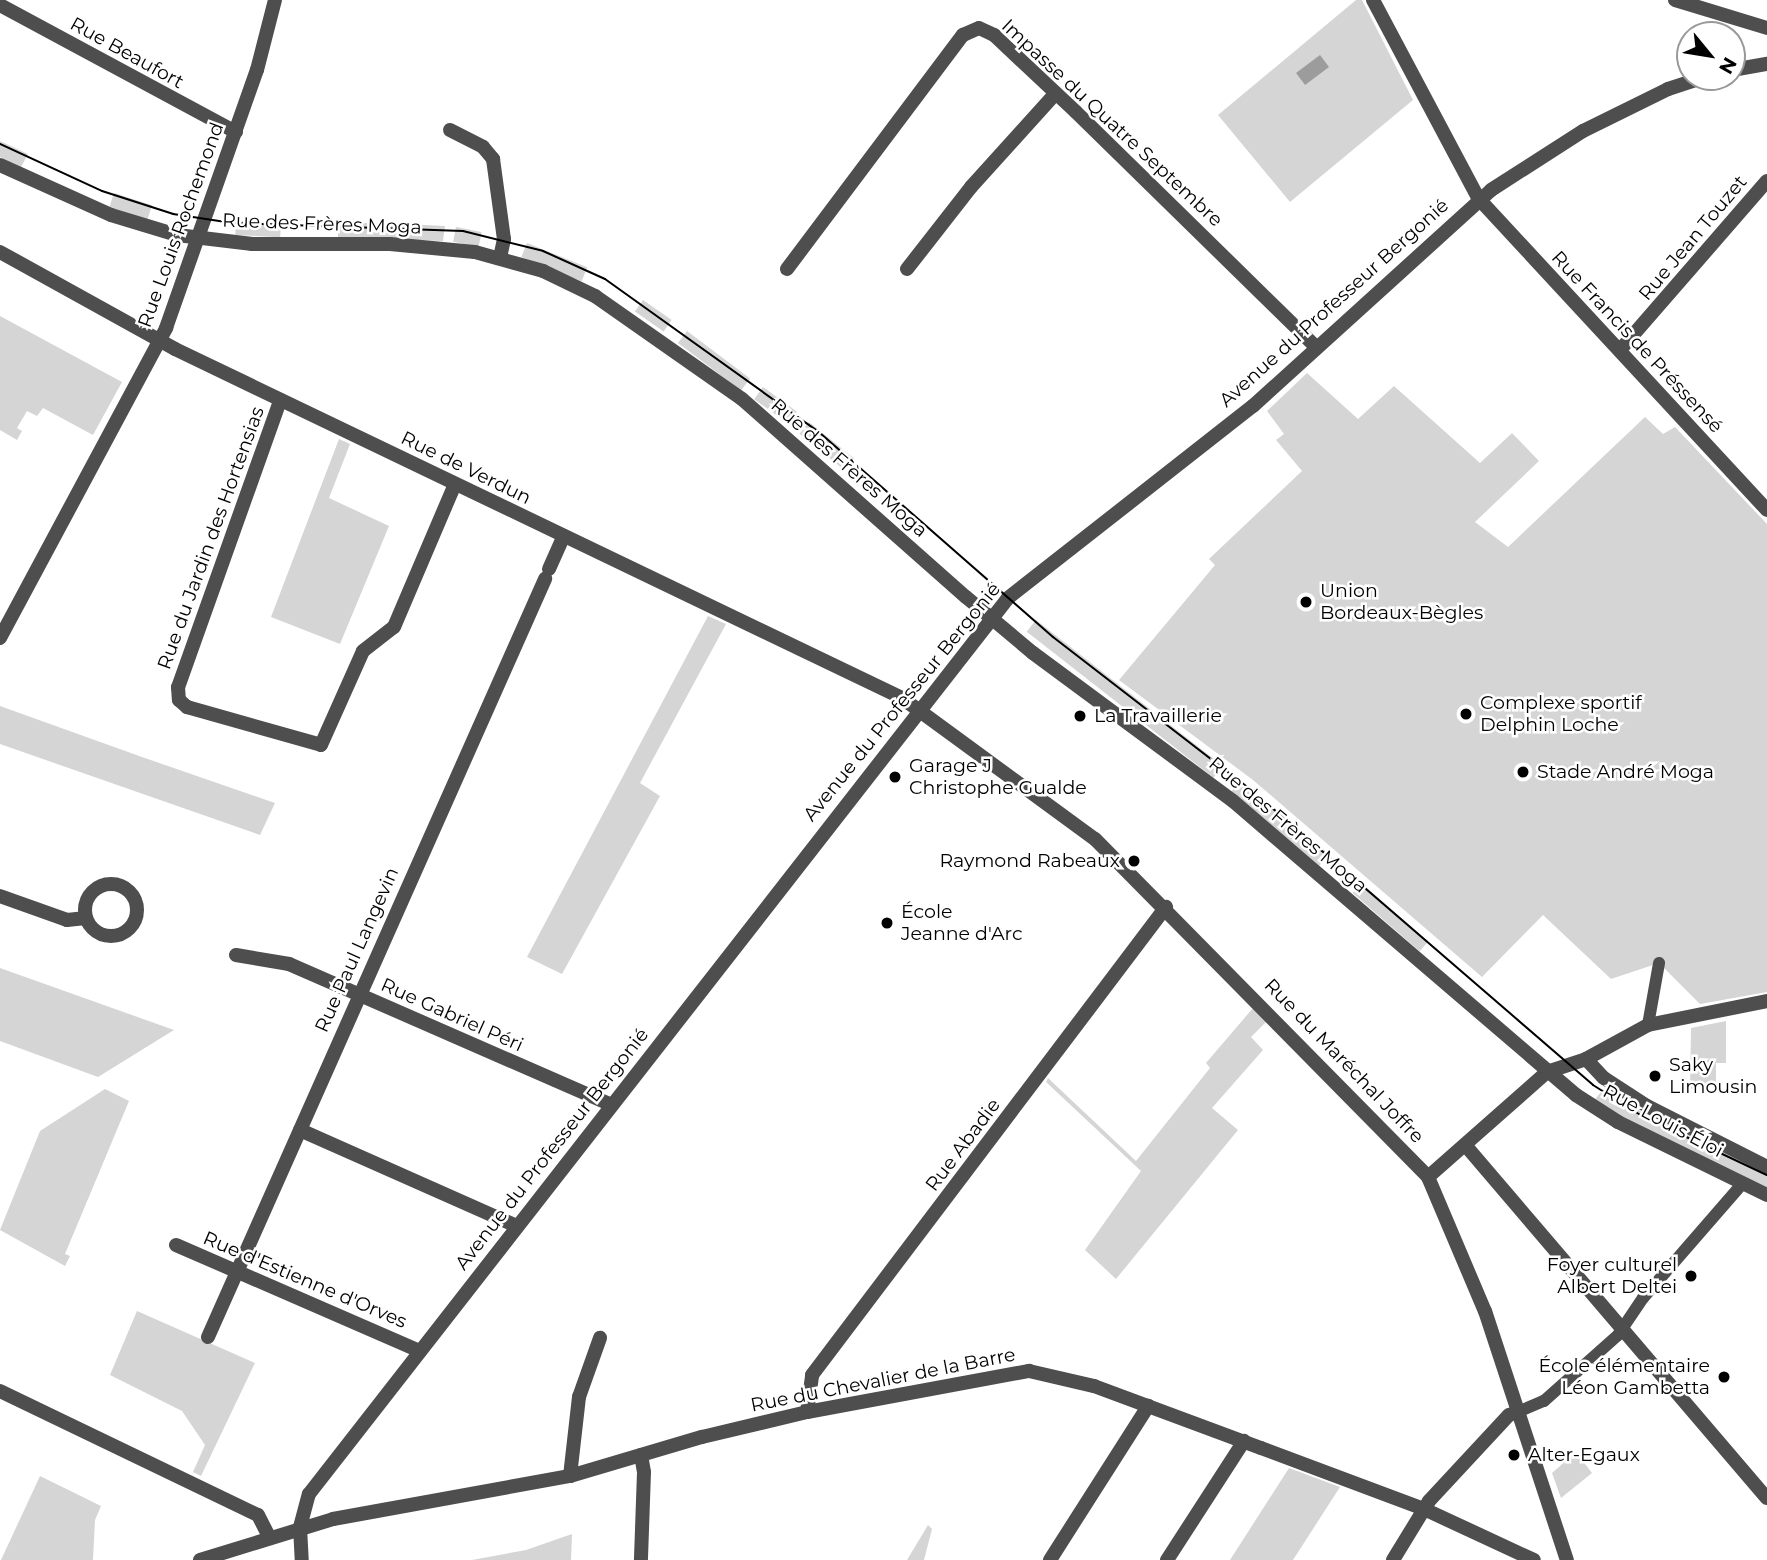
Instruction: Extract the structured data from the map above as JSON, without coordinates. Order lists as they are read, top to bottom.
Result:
{
  "streets": {
    "street": [
      "Rue Beaufort",
      "Impasse du Quatre Septembre",
      "Rue des Frères Moga",
      "Rue Louis Rochemond",
      "Rue Jean Touzet",
      "Avenue du Professeur Bergonié",
      "Rue Francis de Préssensé",
      "Rue de Verdun",
      "Rue du Jardin des Hortensias",
      "Rue Paul Langevin",
      "Rue Gabriel Péri",
      "Rue du Maréchal Joffre",
      "Rue Louis Éloi",
      "Rue Abadie",
      "Rue d'Estienne d'Orves",
      "Rue du Chevalier de la Barre"
    ]
  },
  "crossings": [
    ["Rue Beaufort", "Rue Louis Rochemond"],
    ["Impasse du Quatre Septembre", "Avenue du Professeur Bergonié"],
    ["Rue des Frères Moga", "Rue Louis Rochemond"],
    ["Rue des Frères Moga", "Avenue du Professeur Bergonié"],
    ["Rue des Frères Moga", "Rue Louis Éloi"],
    ["Rue Louis Rochemond", "Rue de Verdun"],
    ["Rue Jean Touzet", "Rue Francis de Préssensé"],
    ["Avenue du Professeur Bergonié", "Rue Francis de Préssensé"],
    ["Avenue du Professeur Bergonié", "Rue de Verdun"],
    ["Avenue du Professeur Bergonié", "Rue Gabriel Péri"],
    ["Avenue du Professeur Bergonié", "Rue du Maréchal Joffre"],
    ["Avenue du Professeur Bergonié", "Rue d'Estienne d'Orves"],
    ["Avenue du Professeur Bergonié", "Rue du Chevalier de la Barre"],
    ["Rue de Verdun", "Rue du Jardin des Hortensias"],
    ["Rue de Verdun", "Rue Paul Langevin"],
    ["Rue de Verdun", "Rue du Maréchal Joffre"],
    ["Rue Paul Langevin", "Rue Gabriel Péri"],
    ["Rue Paul Langevin", "Rue d'Estienne d'Orves"],
    ["Rue du Maréchal Joffre", "Rue Abadie"],
    ["Rue Abadie", "Rue du Chevalier de la Barre"]
  ],
  "places": [
    "Union Bordeaux-Bègles",
    "Complexe sportif Delphin Loche",
    "La Travaillerie",
    "Stade André Moga",
    "Garage J Christophe Gualde",
    "Raymond Rabeaux",
    "École Jeanne d'Arc",
    "Saky Limousin",
    "Foyer culturel Albert Deltei",
    "École élémentaire Léon Gambetta",
    "Alter-Egaux"
  ],
  "north": "bottom right"
}
